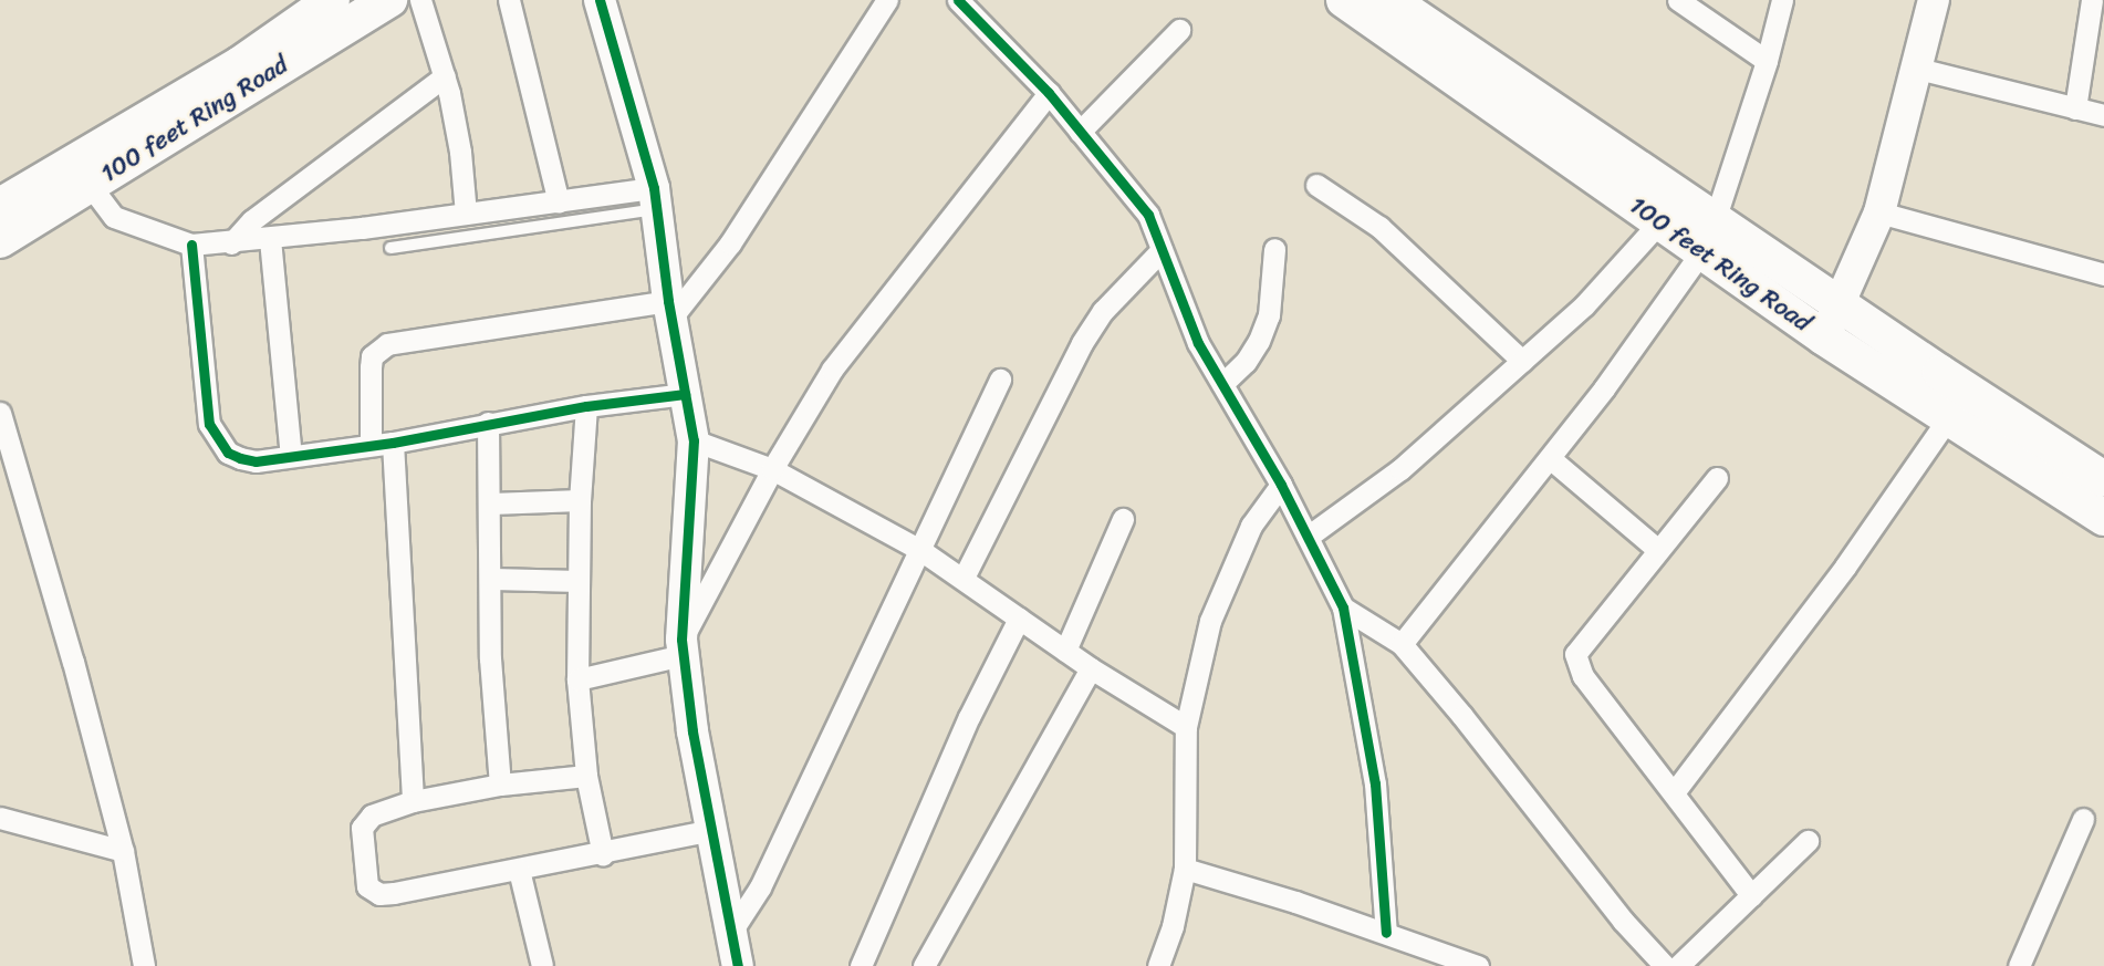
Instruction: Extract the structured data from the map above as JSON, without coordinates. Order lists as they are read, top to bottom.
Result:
{
  "streets": {
    "main road": ["100 feet Ring Road"]
  }
}
